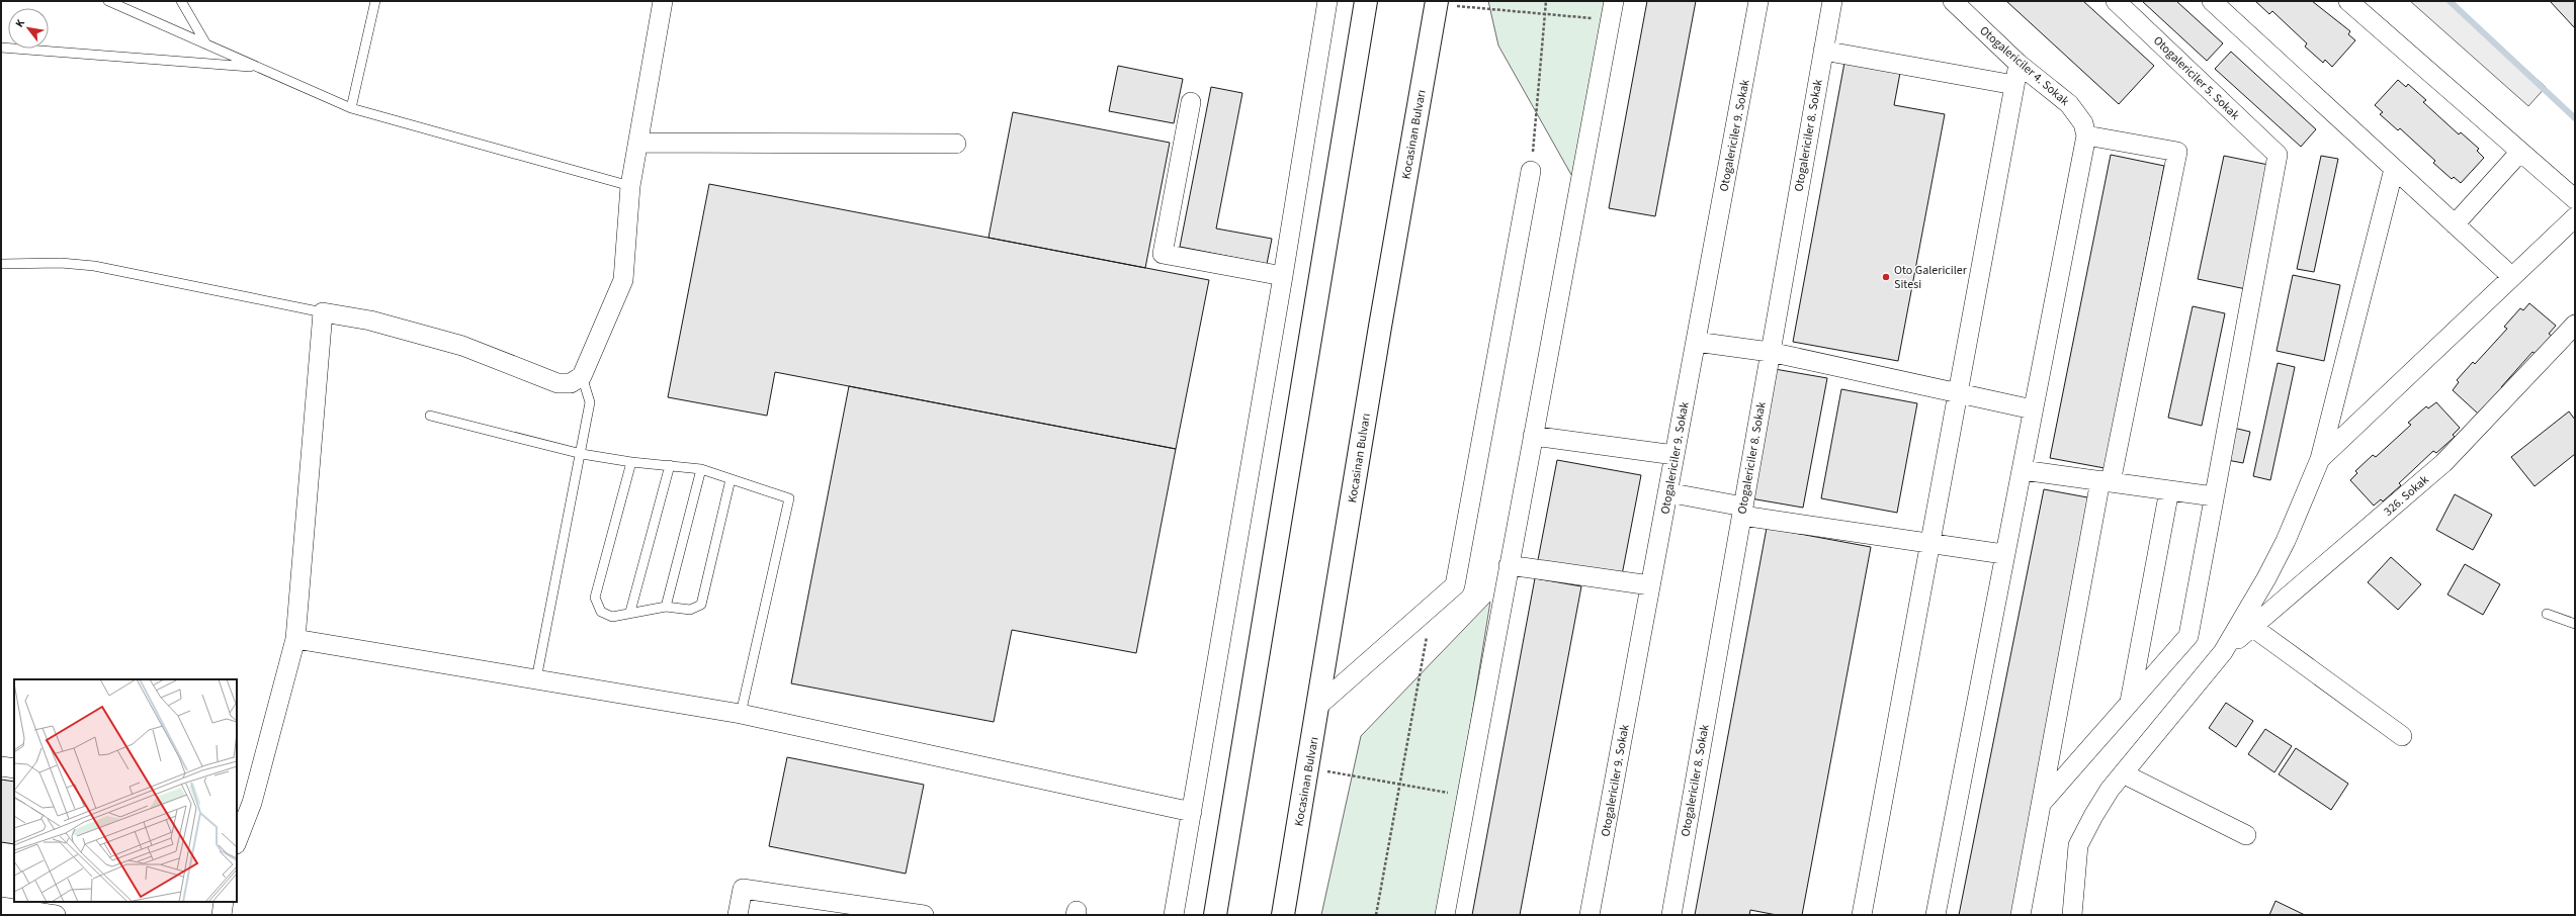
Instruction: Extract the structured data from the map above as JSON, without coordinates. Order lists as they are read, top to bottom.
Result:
{
  "streets": {
    "highway": ["Kocasinan Bulvarı"],
    "street": [
      "Otogalericiler 4. Sokak",
      "Otogalericiler 5. Sokak",
      "Otogalericiler 9. Sokak",
      "Otogalericiler 8. Sokak",
      "326. Sokak"
    ]
  },
  "places": ["Oto Galericiler Sitesi"],
  "north": "top left"
}
